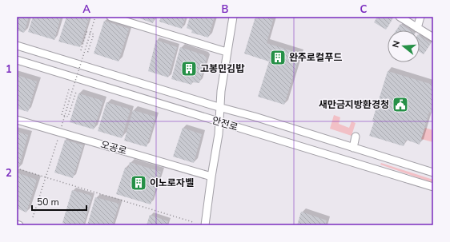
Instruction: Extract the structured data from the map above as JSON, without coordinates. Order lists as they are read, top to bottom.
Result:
{
  "streets": {
    "street": ["안전로", "오공로"]
  },
  "places": {
    "building": ["완주로컬푸드", "고봉민김밥", "이노로자벨"],
    "public building": ["새만금지방환경청"]
  },
  "scale_bar": "50 m",
  "north": "left",
  "grid": {
    "columns": ["A", "B", "C"],
    "rows": ["1", "2"]
  }
}
